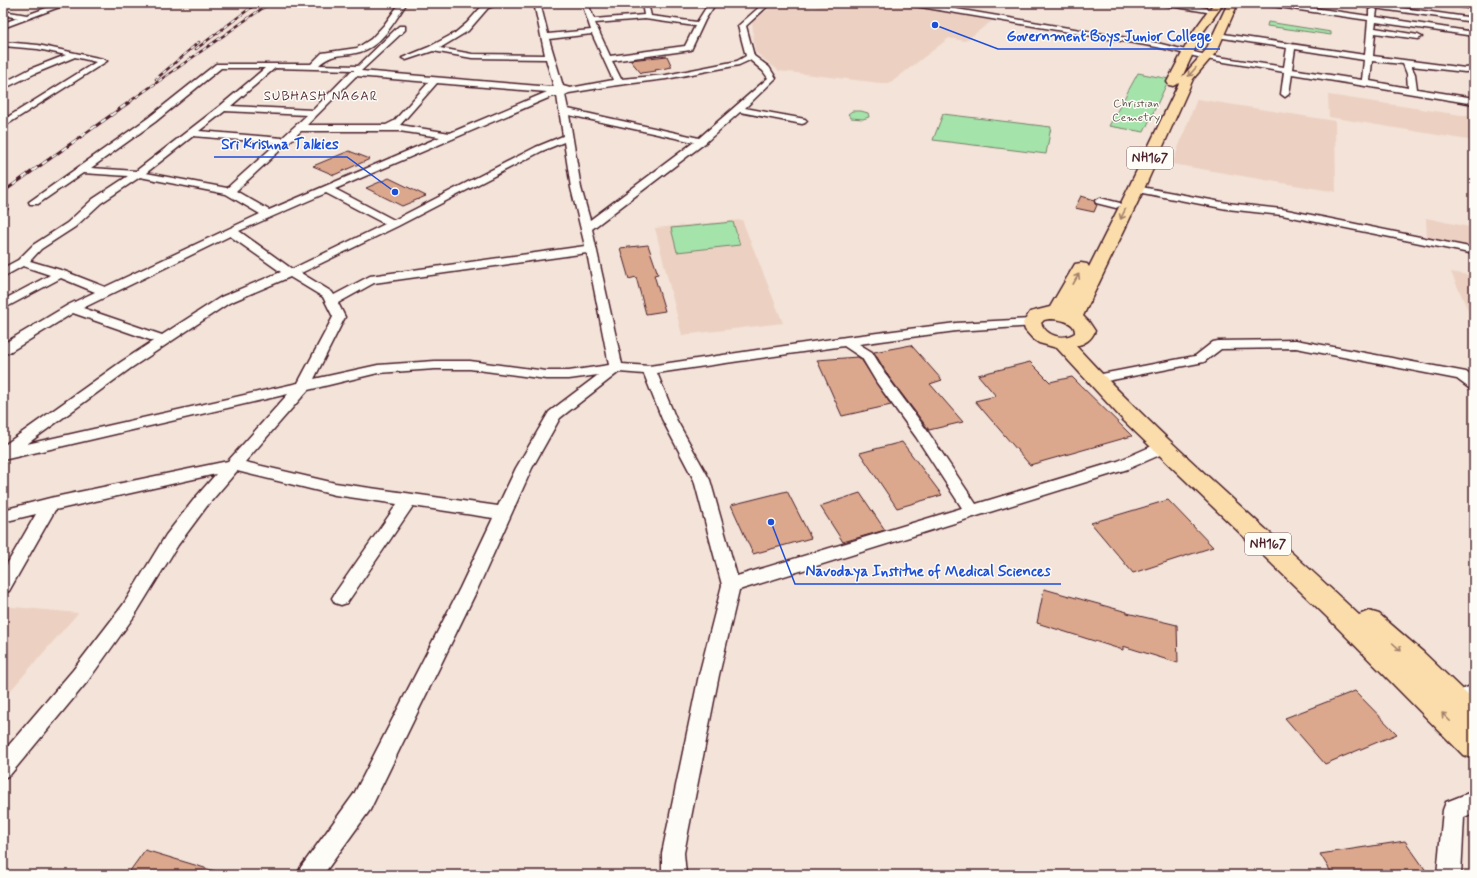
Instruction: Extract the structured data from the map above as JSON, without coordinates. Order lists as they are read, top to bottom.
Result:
{
  "streets": {
    "highway": ["NH167"]
  },
  "districts": ["SUBHASH NAGAR"],
  "parks": ["Christian Cemetry"],
  "places": ["Government Boys Junior College", "Sri Krishna Talkies", "Navodaya Institue of Medical Sciences"]
}
